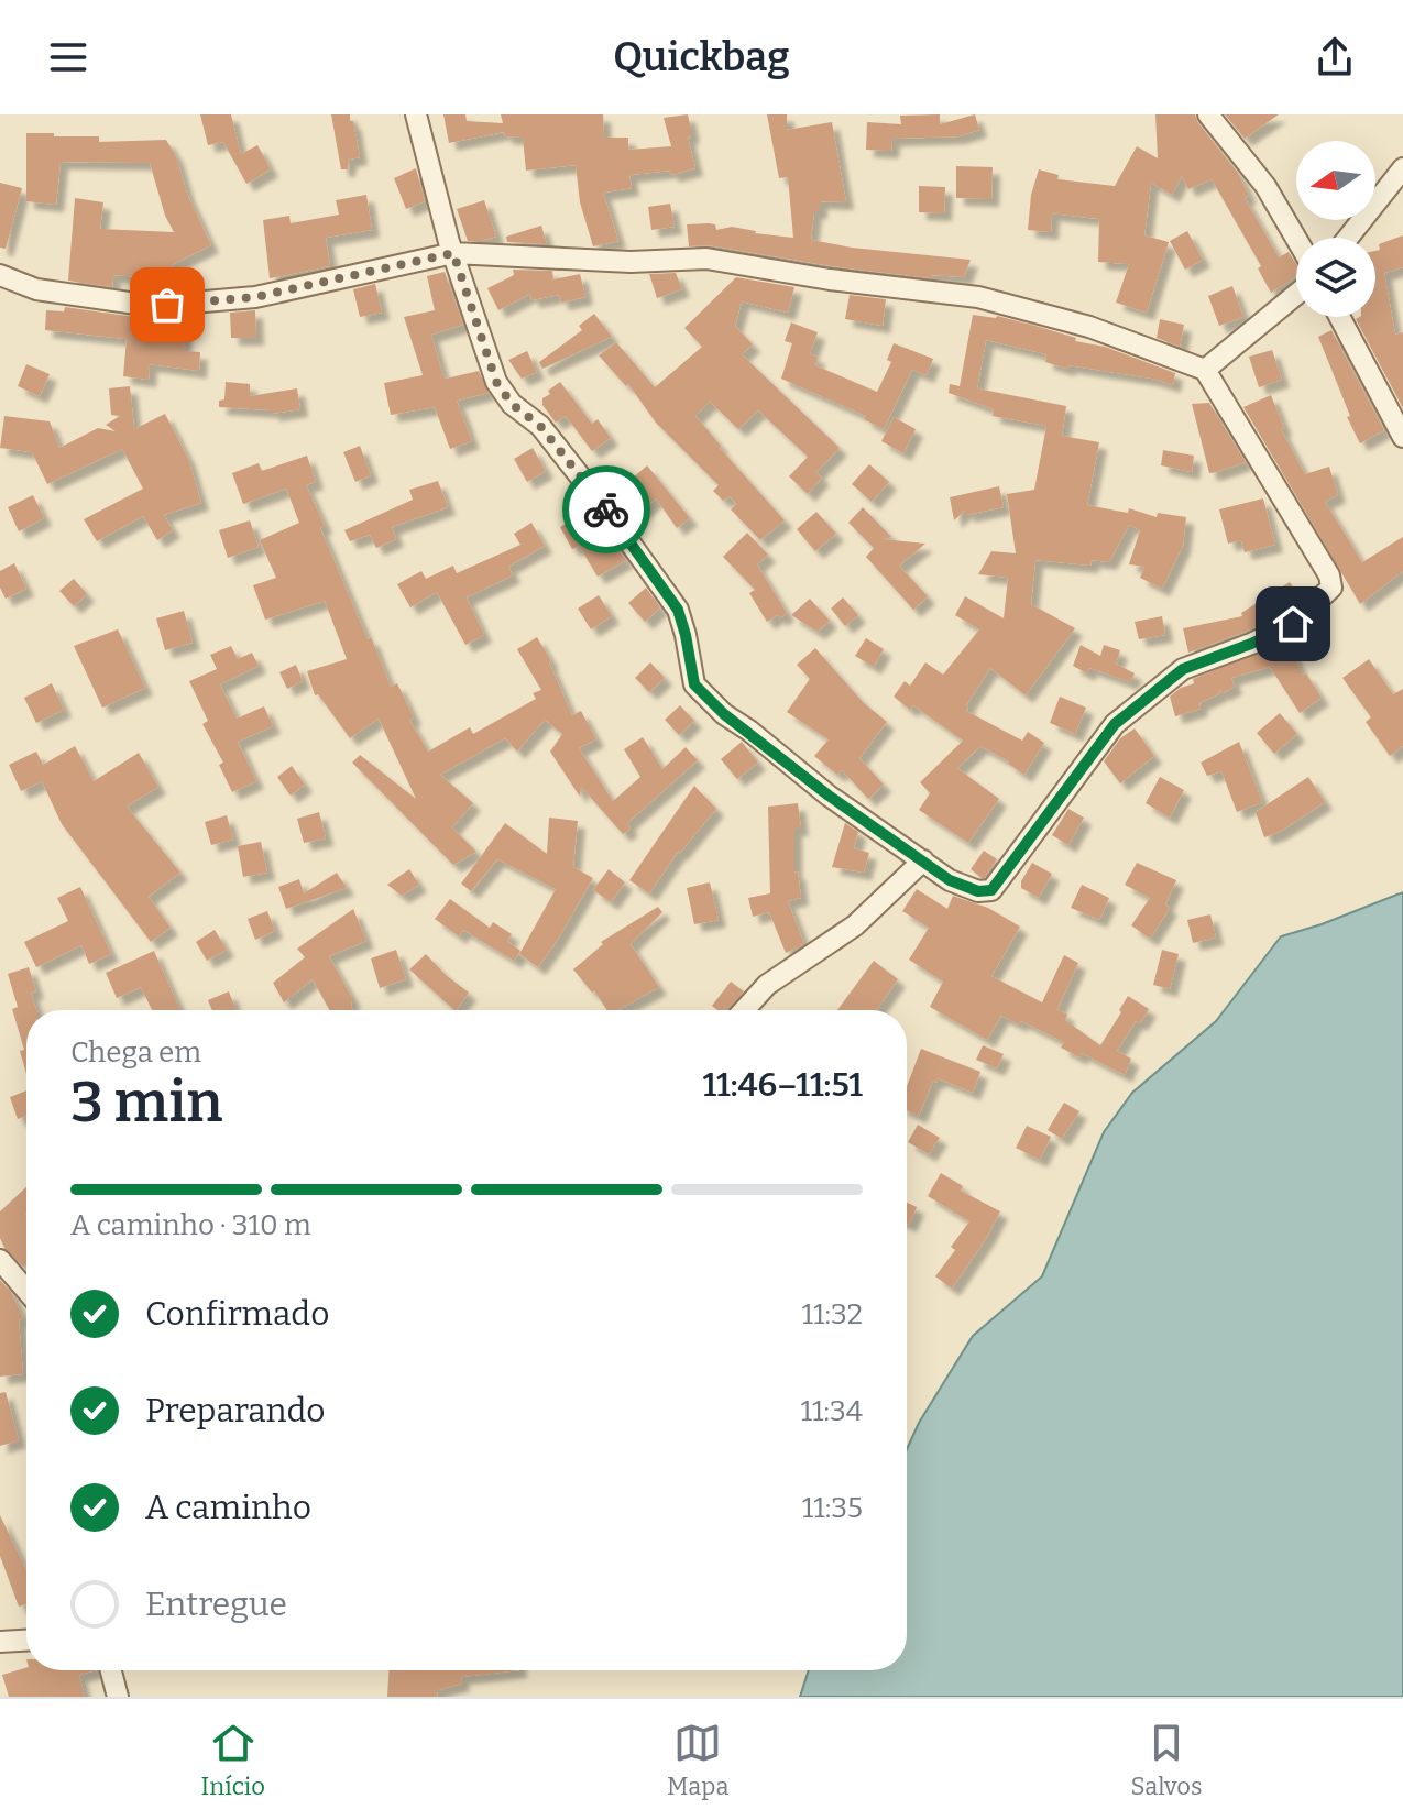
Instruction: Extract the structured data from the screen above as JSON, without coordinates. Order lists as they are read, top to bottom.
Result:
{
  "north": "left",
  "page": {
    "header": "Quickbag",
    "heading": ["3 min", "Chega em", "11:46–11:51"],
    "bar": "A caminho · 310 m",
    "list": [
      ["Confirmado", "11:32"],
      ["Preparando", "11:34"],
      ["A caminho", "11:35"],
      "Entregue"
    ],
    "tabs": ["Início", "Mapa", "Salvos"]
  }
}
